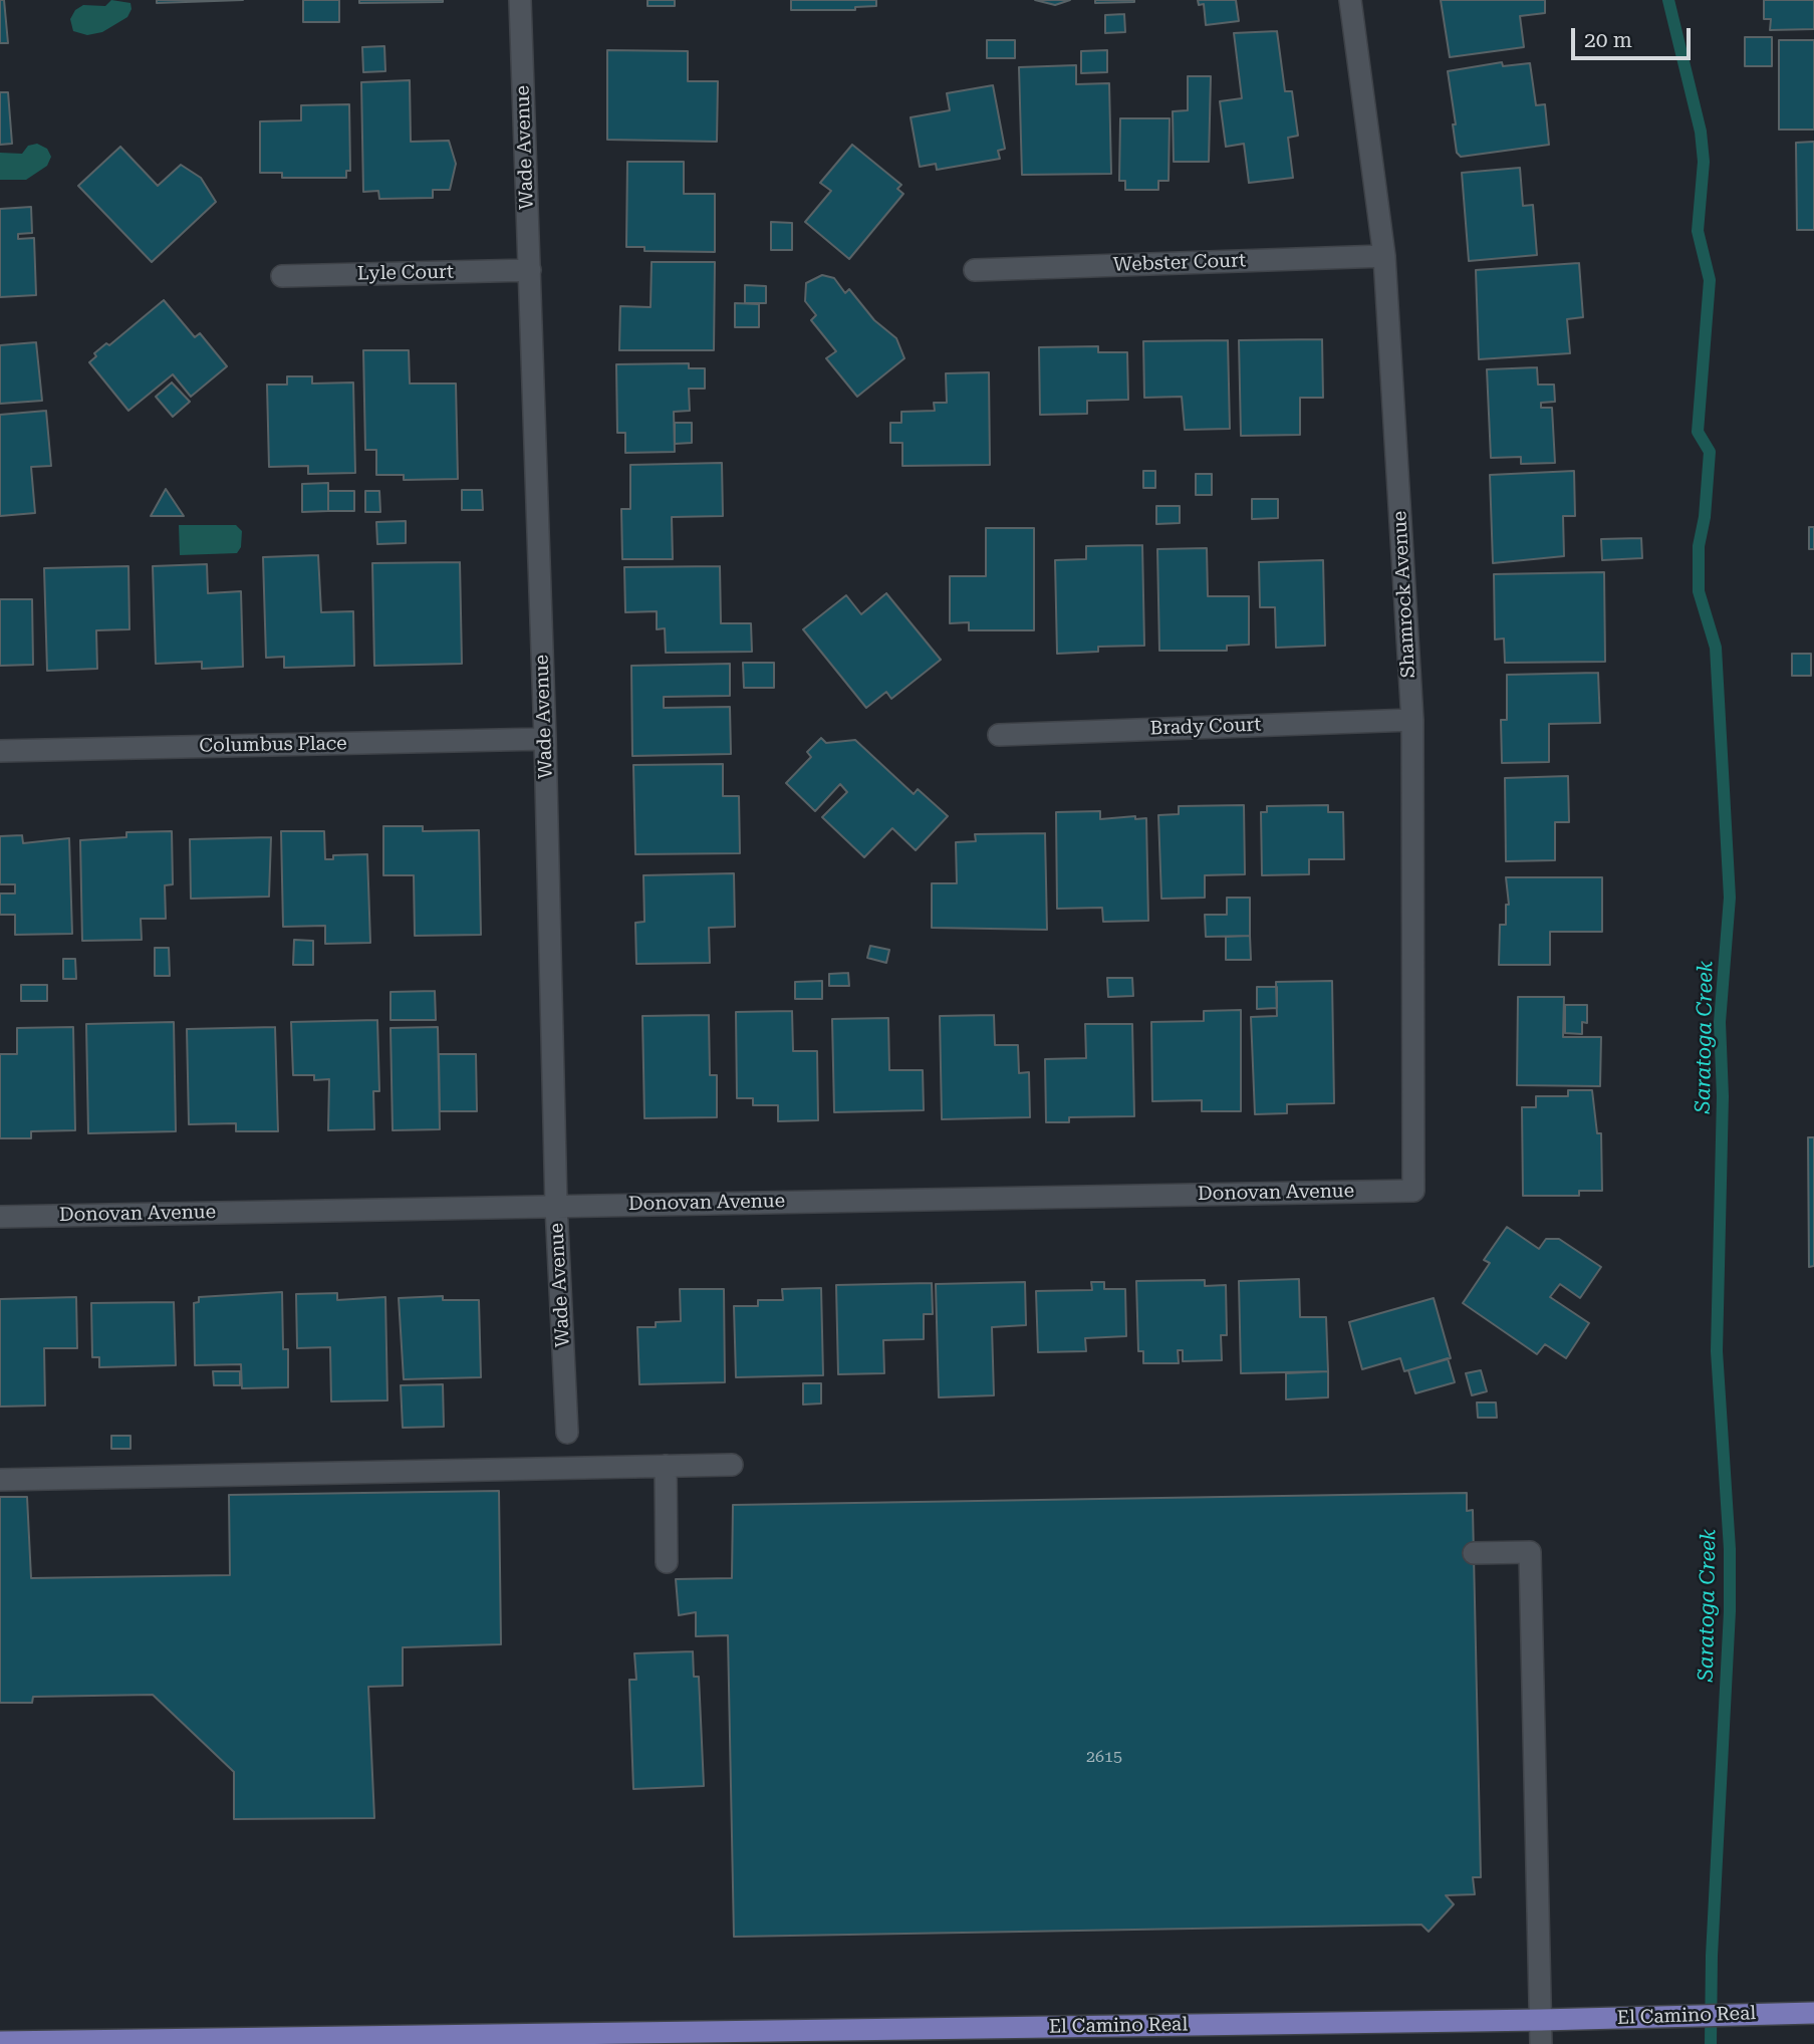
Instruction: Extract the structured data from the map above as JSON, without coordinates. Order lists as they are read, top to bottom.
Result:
{
  "streets": {
    "main road": ["El Camino Real"],
    "street": [
      "Wade Avenue",
      "Webster Court",
      "Lyle Court",
      "Shamrock Avenue",
      "Brady Court",
      "Columbus Place",
      "Donovan Avenue"
    ]
  },
  "crossings": [
    ["Wade Avenue", "Lyle Court"],
    ["Wade Avenue", "Columbus Place"],
    ["Wade Avenue", "Donovan Avenue"],
    ["Webster Court", "Shamrock Avenue"],
    ["Shamrock Avenue", "Brady Court"],
    ["Shamrock Avenue", "Donovan Avenue"]
  ],
  "water": ["Saratoga Creek"],
  "house_numbers": ["2615"],
  "scale_bar": "20 m"
}
